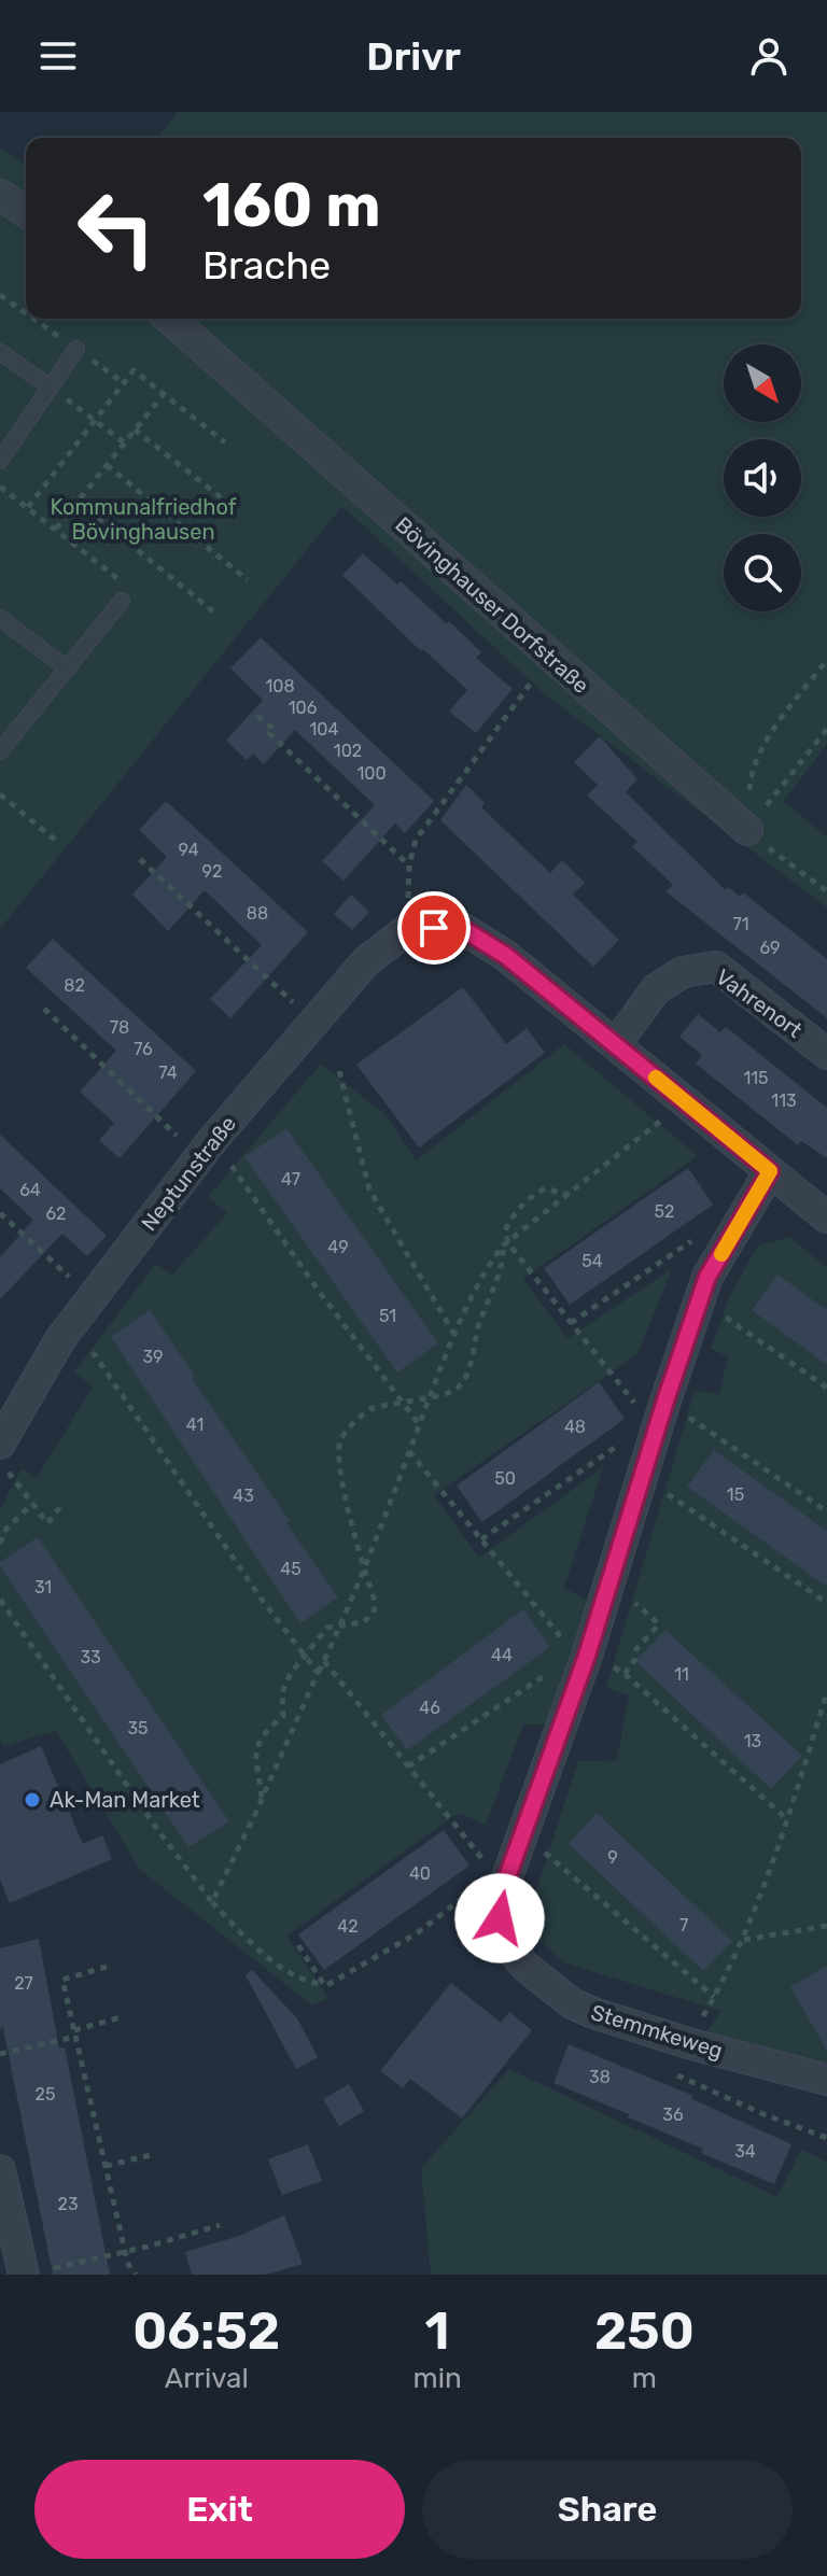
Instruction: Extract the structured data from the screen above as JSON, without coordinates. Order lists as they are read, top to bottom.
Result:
{
  "streets": {
    "street": [
      "Bövinghauser Dorfstraße",
      "Vahrenort",
      "Neptunstraße",
      "Stemmkeweg"
    ]
  },
  "parks": ["Kommunalfriedhof Bövinghausen"],
  "places": ["Ak-Man Market"],
  "house_numbers": [
    "108",
    "106",
    "104",
    "102",
    "100",
    "94",
    "92",
    "88",
    "71",
    "69",
    "82",
    "78",
    "76",
    "74",
    "115",
    "113",
    "47",
    "64",
    "52",
    "62",
    "49",
    "54",
    "51",
    "39",
    "41",
    "48",
    "50",
    "15",
    "43",
    "45",
    "31",
    "44",
    "33",
    "11",
    "46",
    "35",
    "13",
    "9",
    "40",
    "7",
    "42",
    "27",
    "38",
    "25",
    "36",
    "34",
    "23"
  ],
  "north": "bottom right",
  "page": {
    "header": "Drivr",
    "turn": ["160 m", "Brache"],
    "eta": [
      "06:52",
      "Arrival",
      "1",
      "min",
      "250",
      "m"
    ],
    "buttons": ["Exit", "Share"]
  }
}
